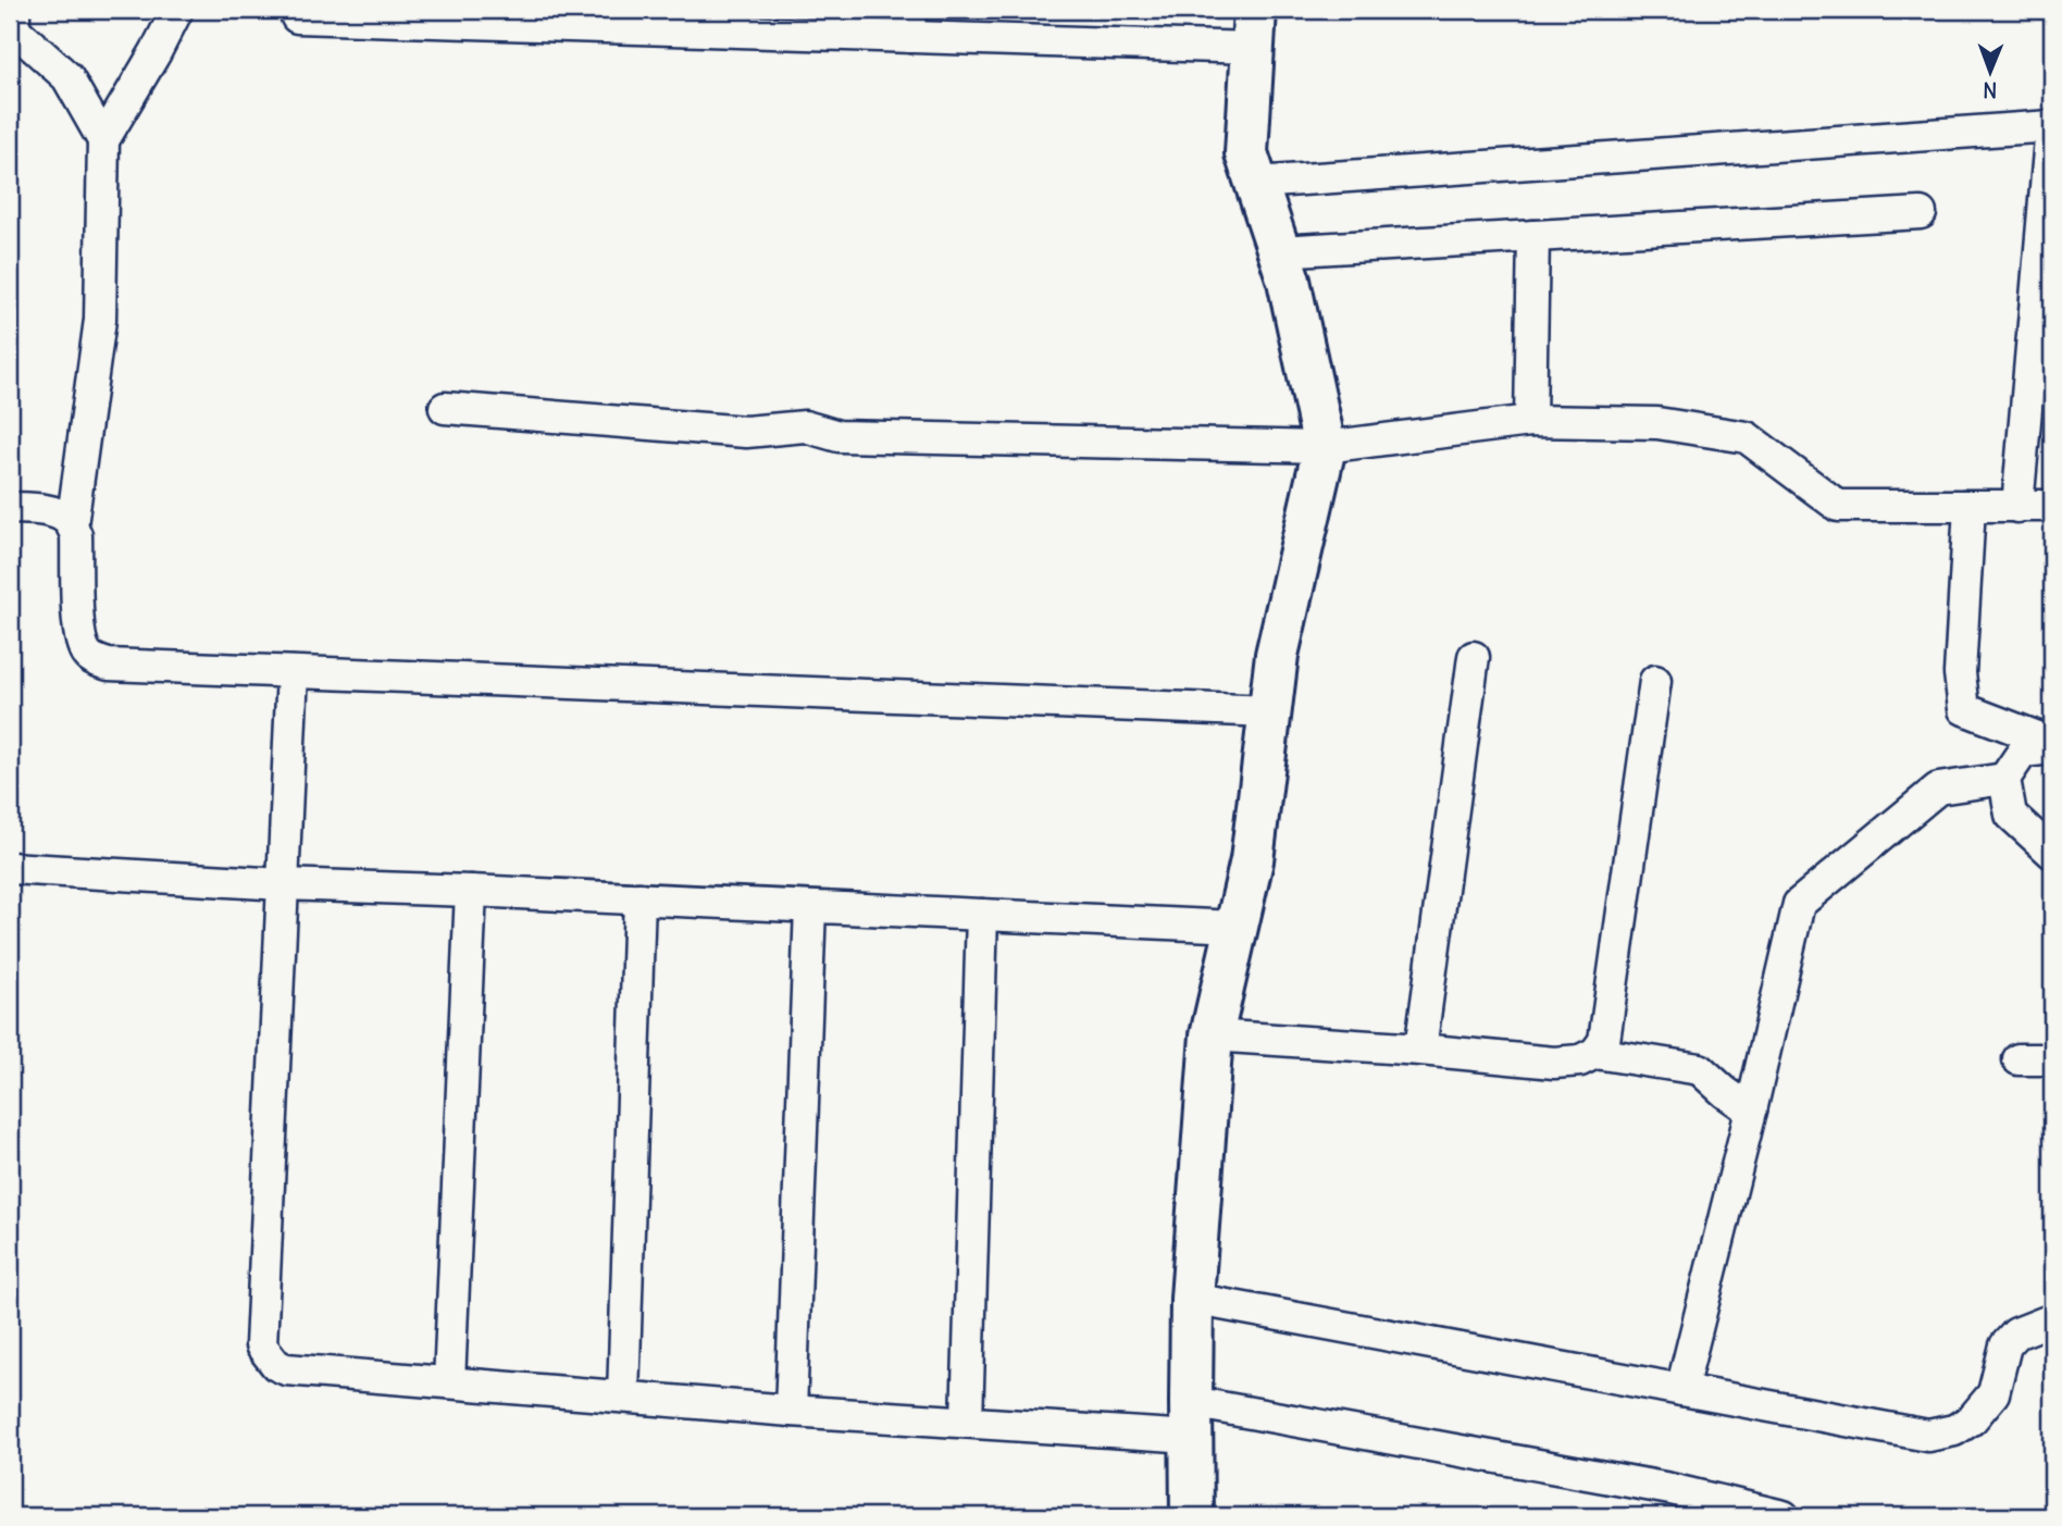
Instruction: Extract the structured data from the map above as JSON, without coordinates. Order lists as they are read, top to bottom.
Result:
{
  "north": "bottom"
}
